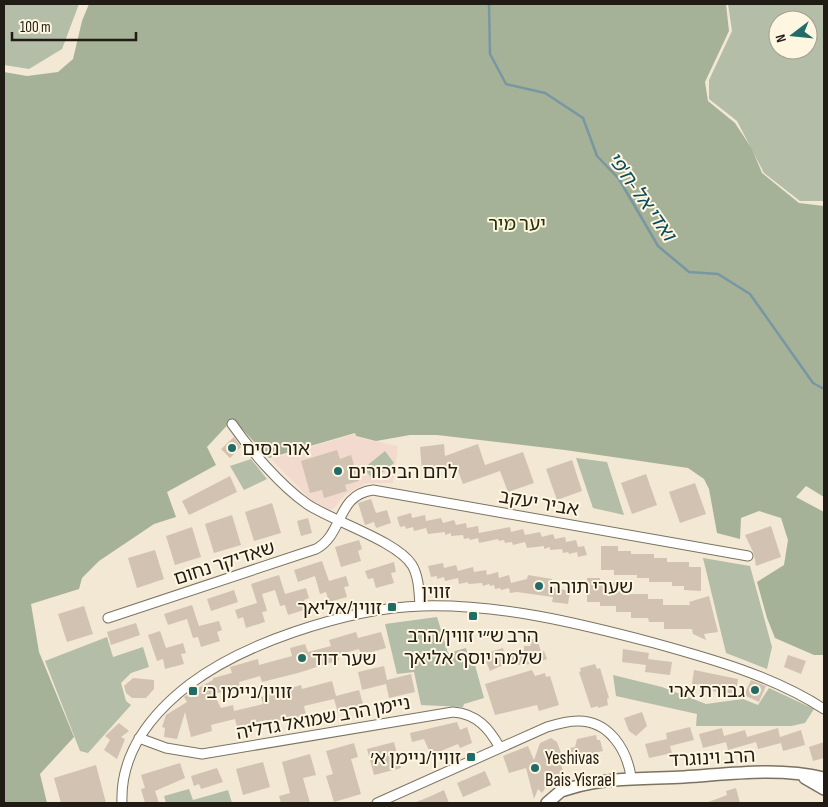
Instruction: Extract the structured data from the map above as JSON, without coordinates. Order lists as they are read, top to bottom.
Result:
{
  "streets": {
    "street": [
      "אביר יעקב",
      "שאדיקר נחום",
      "זווין",
      "ניימן הרב שמואל גדליה",
      "הרב וינוגרד"
    ]
  },
  "crossings": [
    ["אביר יעקב", "שאדיקר נחום"],
    ["זווין", "ניימן הרב שמואל גדליה"]
  ],
  "water": ["ואדי אל-ח'פי"],
  "parks": ["יער מיר"],
  "places": {
    "other": [
      "אור נסים",
      "לחם הביכורים",
      "שערי תורה",
      "שער דוד",
      "גבורת ארי",
      "Yeshivas Bais Yisrael"
    ],
    "transit": [
      "זווין/אליאך",
      "הרב ש״י זווין/הרב שלמה יוסף אליאך",
      "זווין/ניימן ב׳",
      "זווין/ניימן א׳"
    ]
  },
  "scale_bar": "100 m",
  "north": "left"
}
